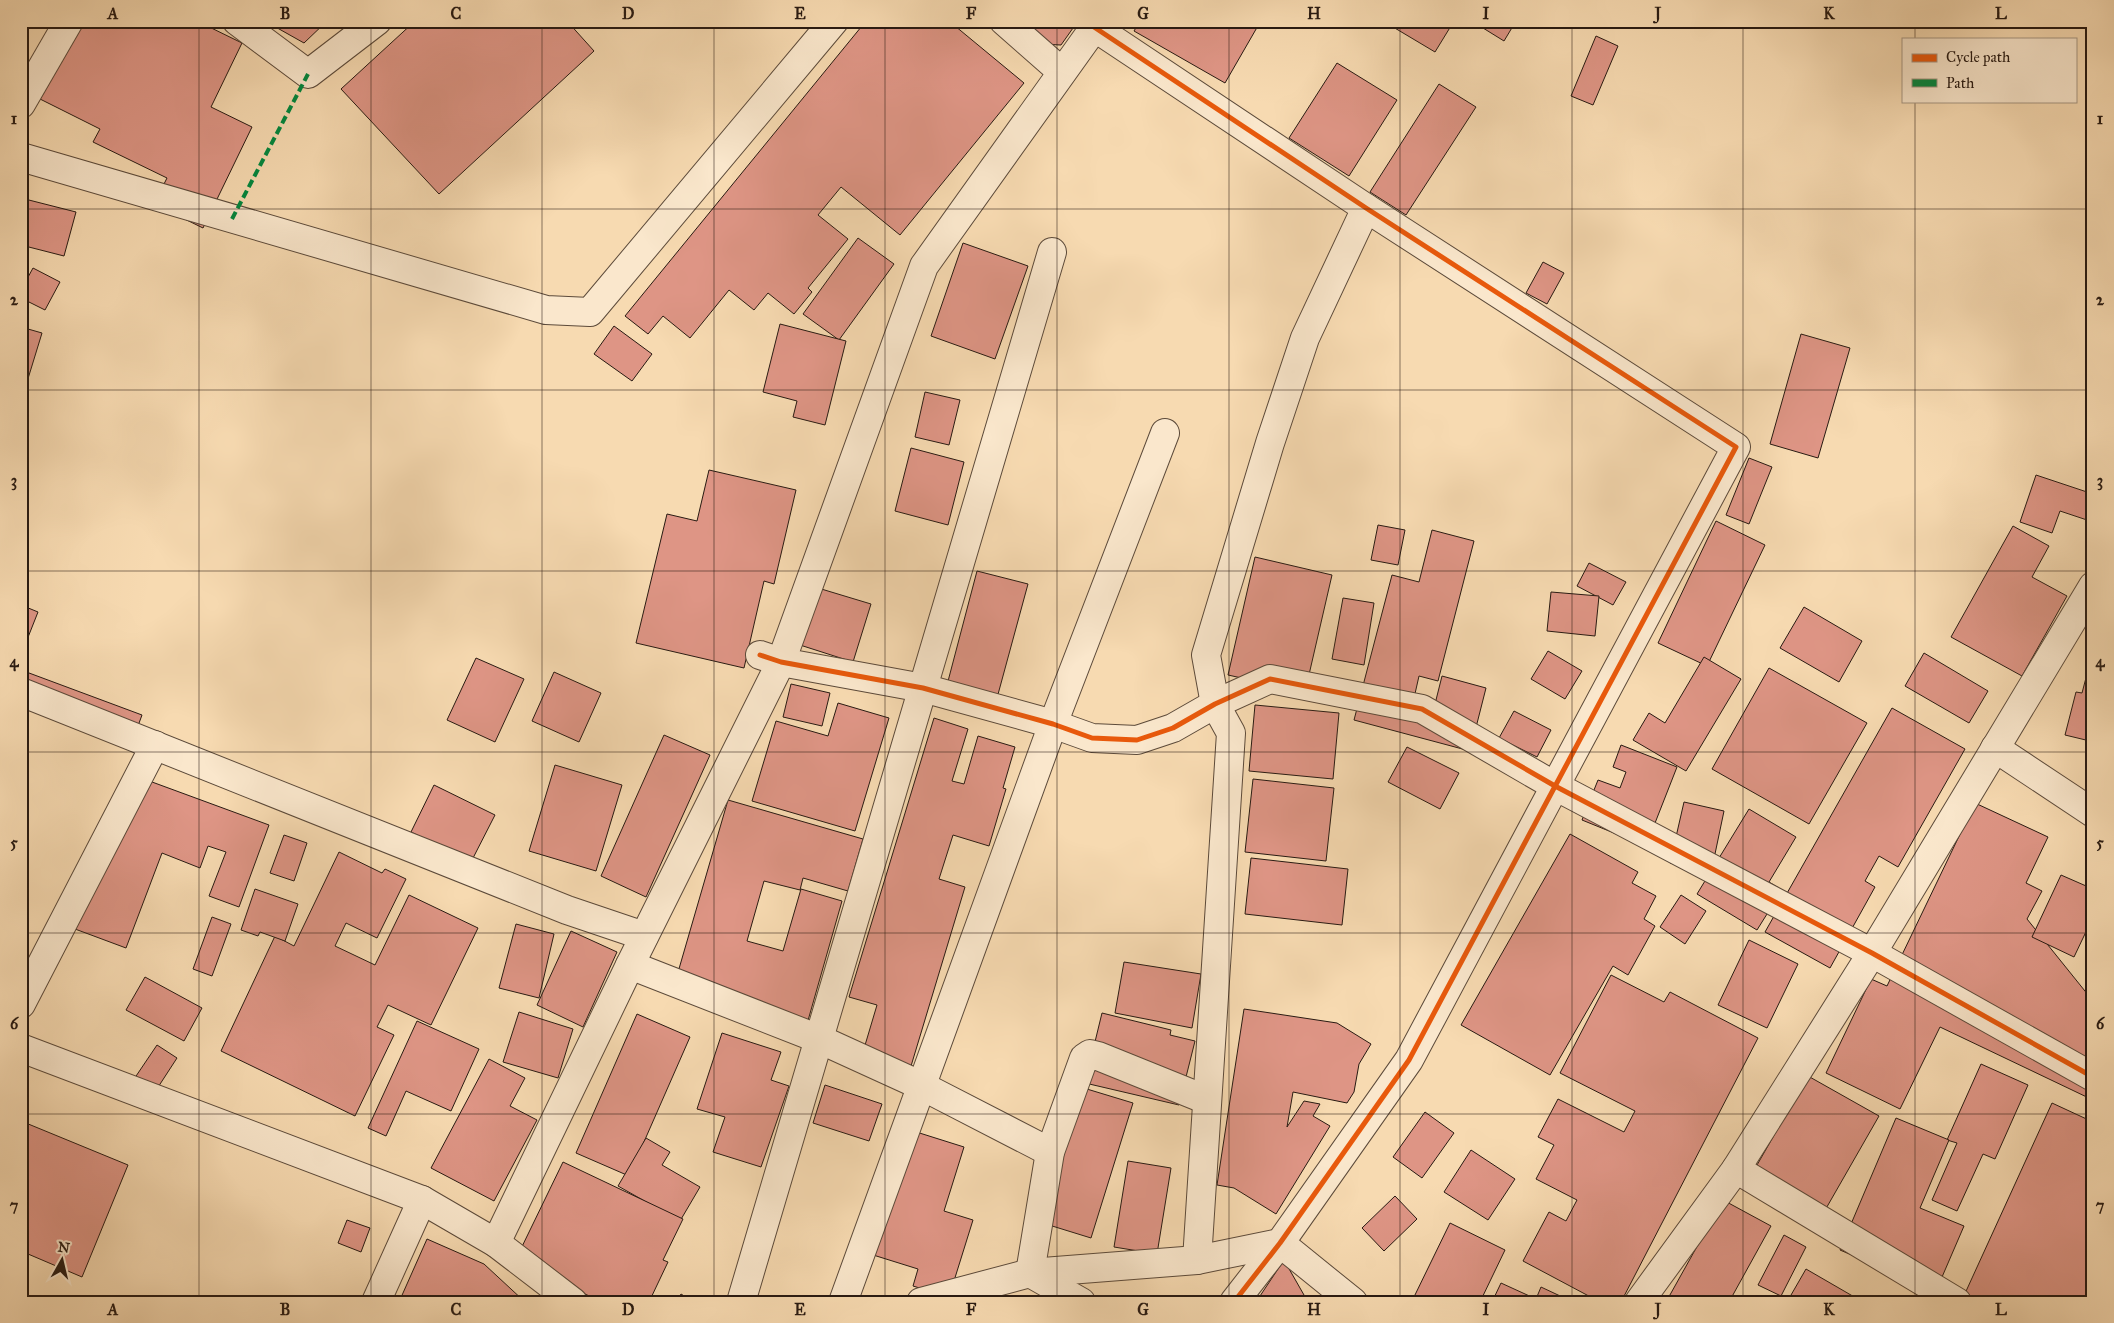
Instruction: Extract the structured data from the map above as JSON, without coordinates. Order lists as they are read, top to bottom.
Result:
{
  "legend": ["Cycle path", "Path"],
  "north": "top",
  "grid": {
    "columns": [
      "A",
      "B",
      "C",
      "D",
      "E",
      "F",
      "G",
      "H",
      "I",
      "J",
      "K",
      "L"
    ],
    "rows": [
      "1",
      "2",
      "3",
      "4",
      "5",
      "6",
      "7"
    ]
  }
}
